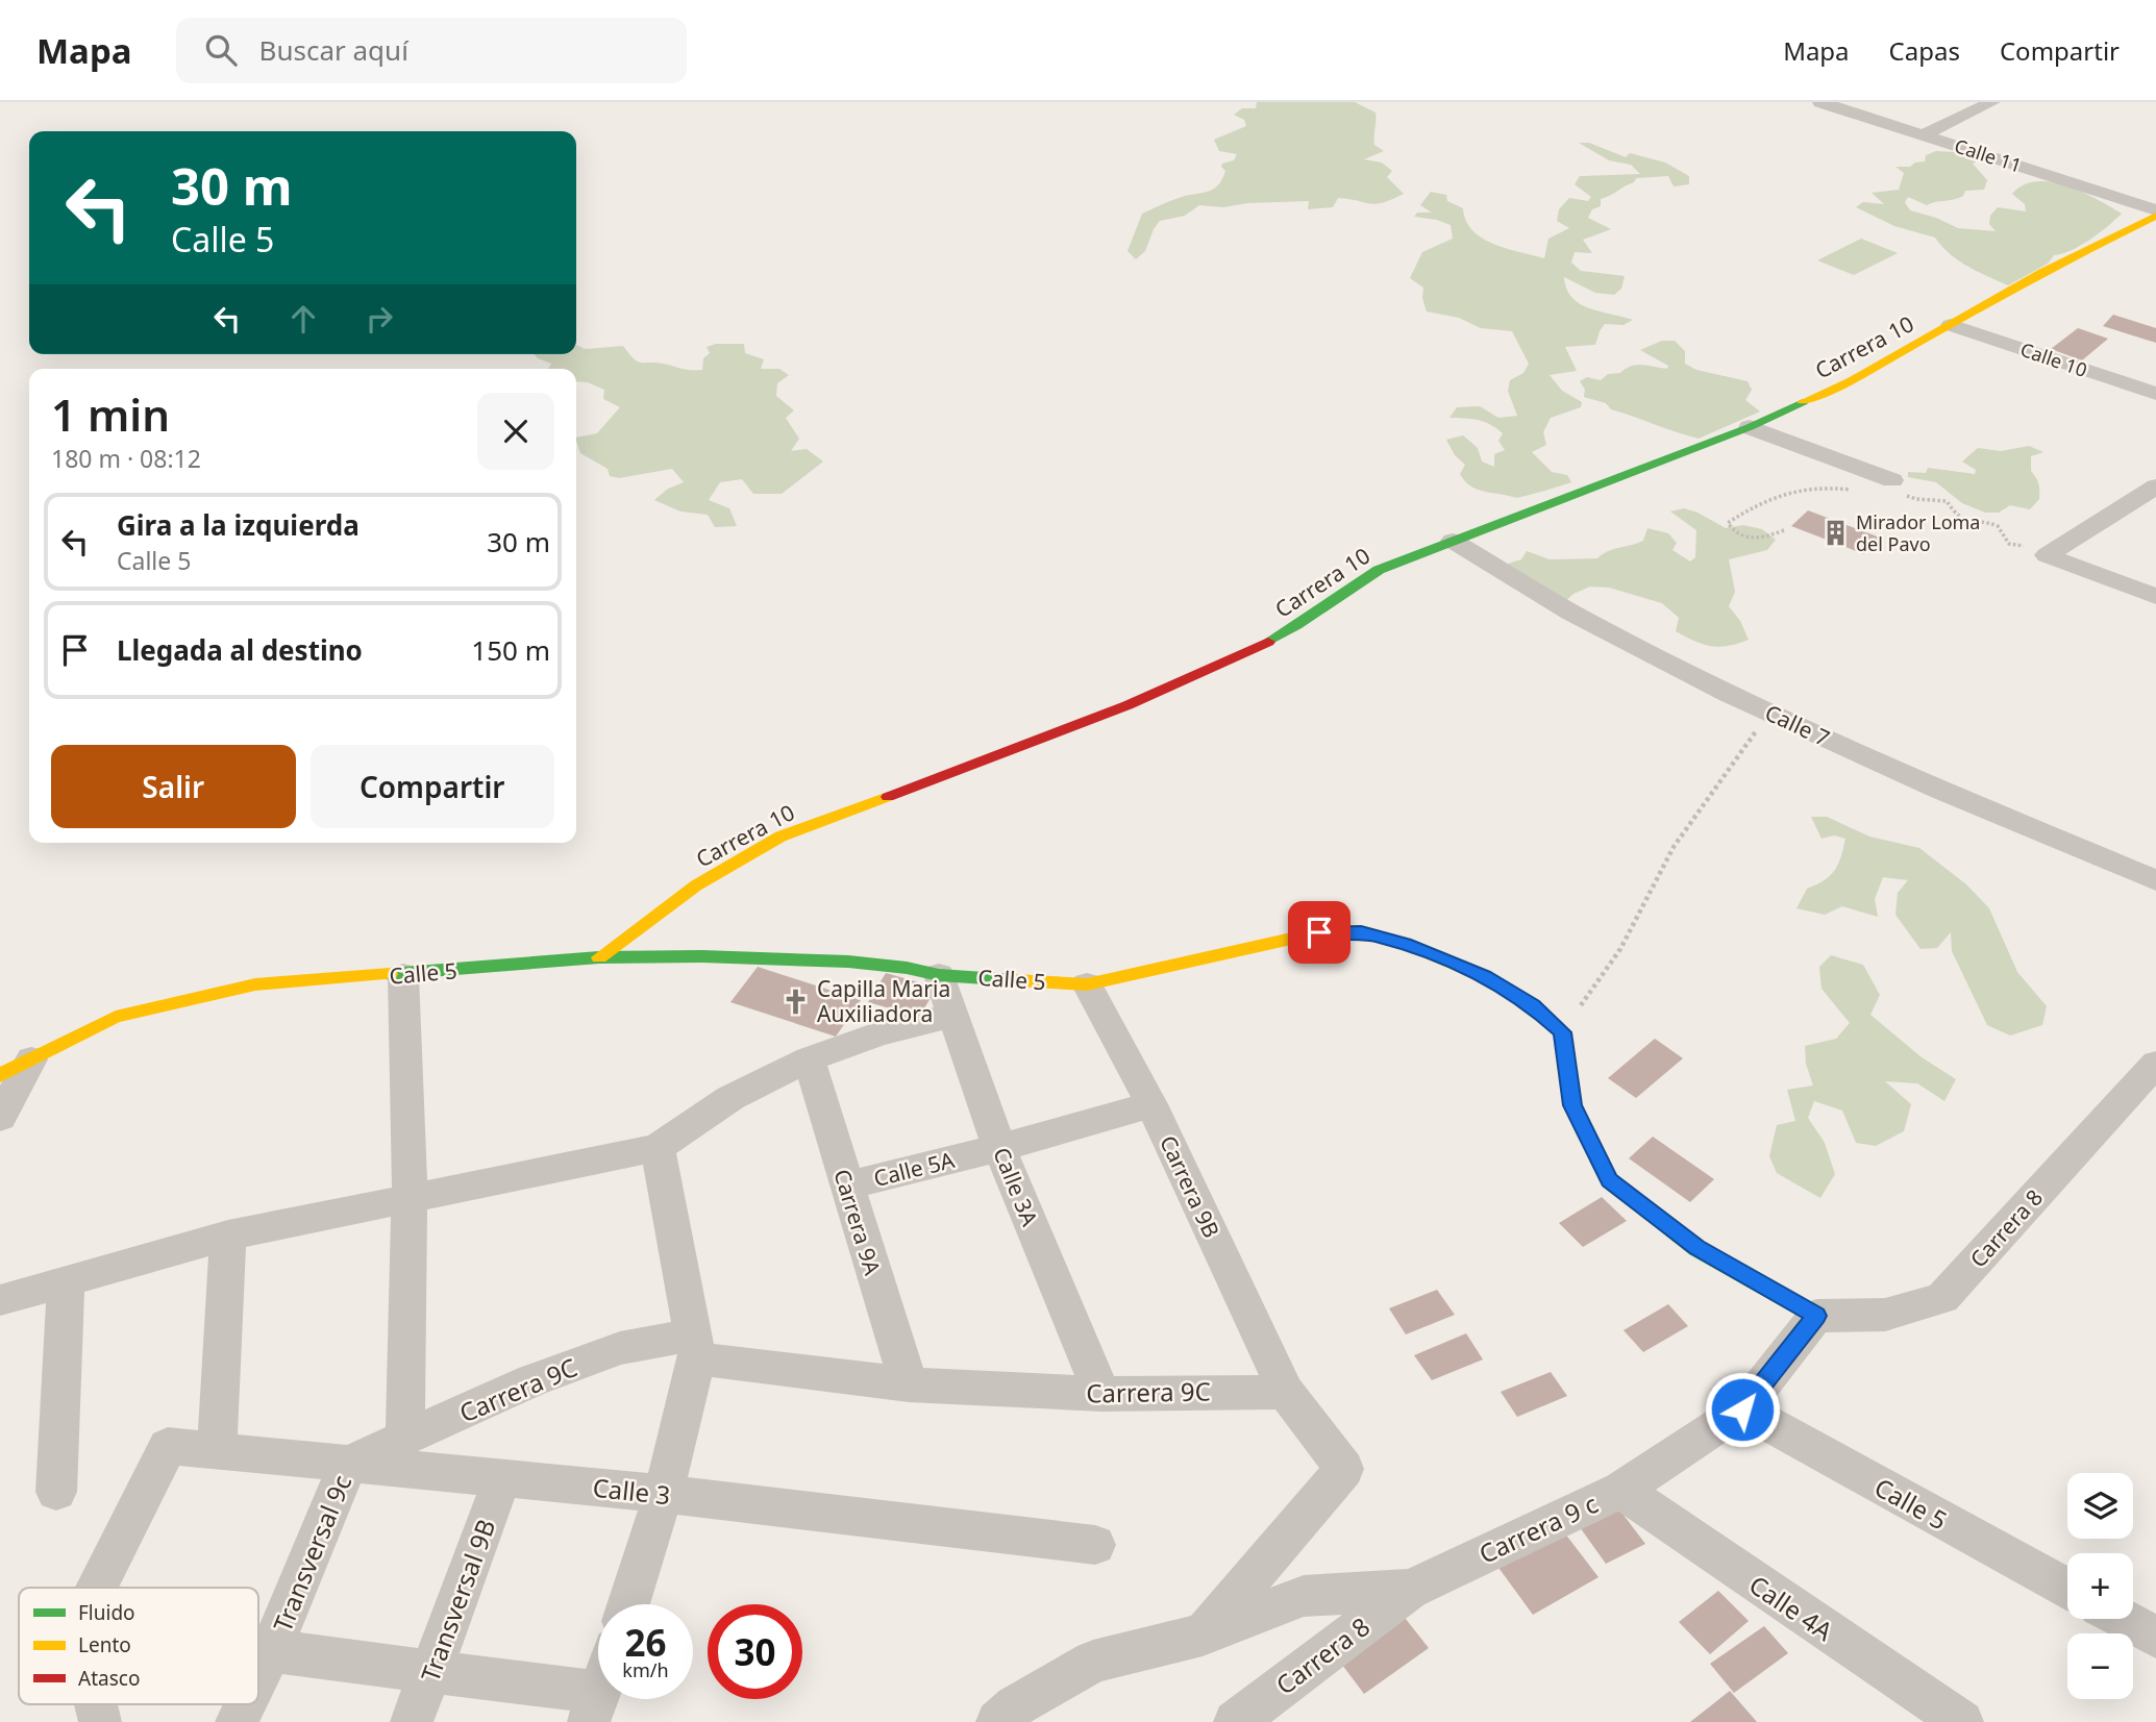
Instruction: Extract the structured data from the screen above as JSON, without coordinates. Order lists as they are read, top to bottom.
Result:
{
  "streets": {
    "street": [
      "Calle 11",
      "Carrera 10",
      "Calle 10",
      "Calle 7",
      "Calle 5",
      "Calle 5A",
      "Calle 3A",
      "Carrera 9B",
      "Carrera 9A",
      "Carrera 8",
      "Carrera 9C",
      "Calle 3",
      "Carrera 9 c",
      "Transversal 9c",
      "Transversal 9B",
      "Calle 4A"
    ]
  },
  "crossings": [
    ["Carrera 10", "Calle 10"],
    ["Carrera 10", "Calle 7"],
    ["Carrera 10", "Calle 5"],
    ["Calle 5", "Calle 3A"],
    ["Calle 5", "Carrera 9B"],
    ["Calle 5", "Carrera 9 c"],
    ["Calle 5A", "Calle 3A"],
    ["Calle 5A", "Carrera 9B"],
    ["Calle 5A", "Carrera 9A"],
    ["Calle 3A", "Carrera 9C"],
    ["Carrera 9B", "Carrera 9C"],
    ["Carrera 9A", "Carrera 9C"],
    ["Carrera 8", "Carrera 9 c"],
    ["Carrera 9C", "Calle 3"],
    ["Carrera 9C", "Transversal 9c"],
    ["Calle 3", "Transversal 9c"],
    ["Calle 3", "Transversal 9B"],
    ["Carrera 9 c", "Calle 4A"]
  ],
  "places": {
    "building": ["Mirador Loma del Pavo"],
    "church": ["Capilla Maria Auxiliadora"]
  },
  "legend": ["Fluido", "Lento", "Atasco"],
  "page": {
    "header": "Mapa",
    "search": "Buscar aquí",
    "nav": ["Mapa", "Capas", "Compartir"],
    "turn": ["30 m", "Calle 5"],
    "heading": ["1 min", "180 m · 08:12"],
    "list": [
      {
        "name": "Gira a la izquierda",
        "note": "Calle 5",
        "value": "30 m"
      },
      {
        "name": "Llegada al destino",
        "value": "150 m"
      }
    ],
    "buttons": ["Salir", "Compartir"],
    "map_buttons": ["+", "−"],
    "speed": "26 km/h",
    "limit": "30"
  }
}
